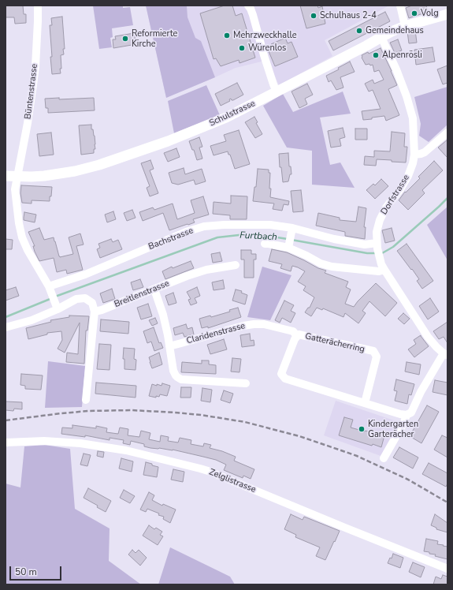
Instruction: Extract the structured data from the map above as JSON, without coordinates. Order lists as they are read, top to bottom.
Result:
{
  "streets": {
    "street": [
      "Büntenstrasse",
      "Schulstrasse",
      "Dorfstrasse",
      "Bachstrasse",
      "Breitlenstrasse",
      "Claridenstrasse",
      "Gatterächerring",
      "Zelglistrasse"
    ]
  },
  "crossings": [
    ["Büntenstrasse", "Schulstrasse"],
    ["Büntenstrasse", "Bachstrasse"],
    ["Schulstrasse", "Dorfstrasse"],
    ["Dorfstrasse", "Bachstrasse"],
    ["Claridenstrasse", "Gatterächerring"]
  ],
  "water": ["Furtbach"],
  "places": [
    "Volg",
    "Schulhaus 2-4",
    "Gemeindehaus",
    "Mehrzweckhalle",
    "Reformierte Kirche",
    "Würenlos",
    "Alpenrösli",
    "Kindergarten Garterächer"
  ],
  "scale_bar": "50 m"
}
